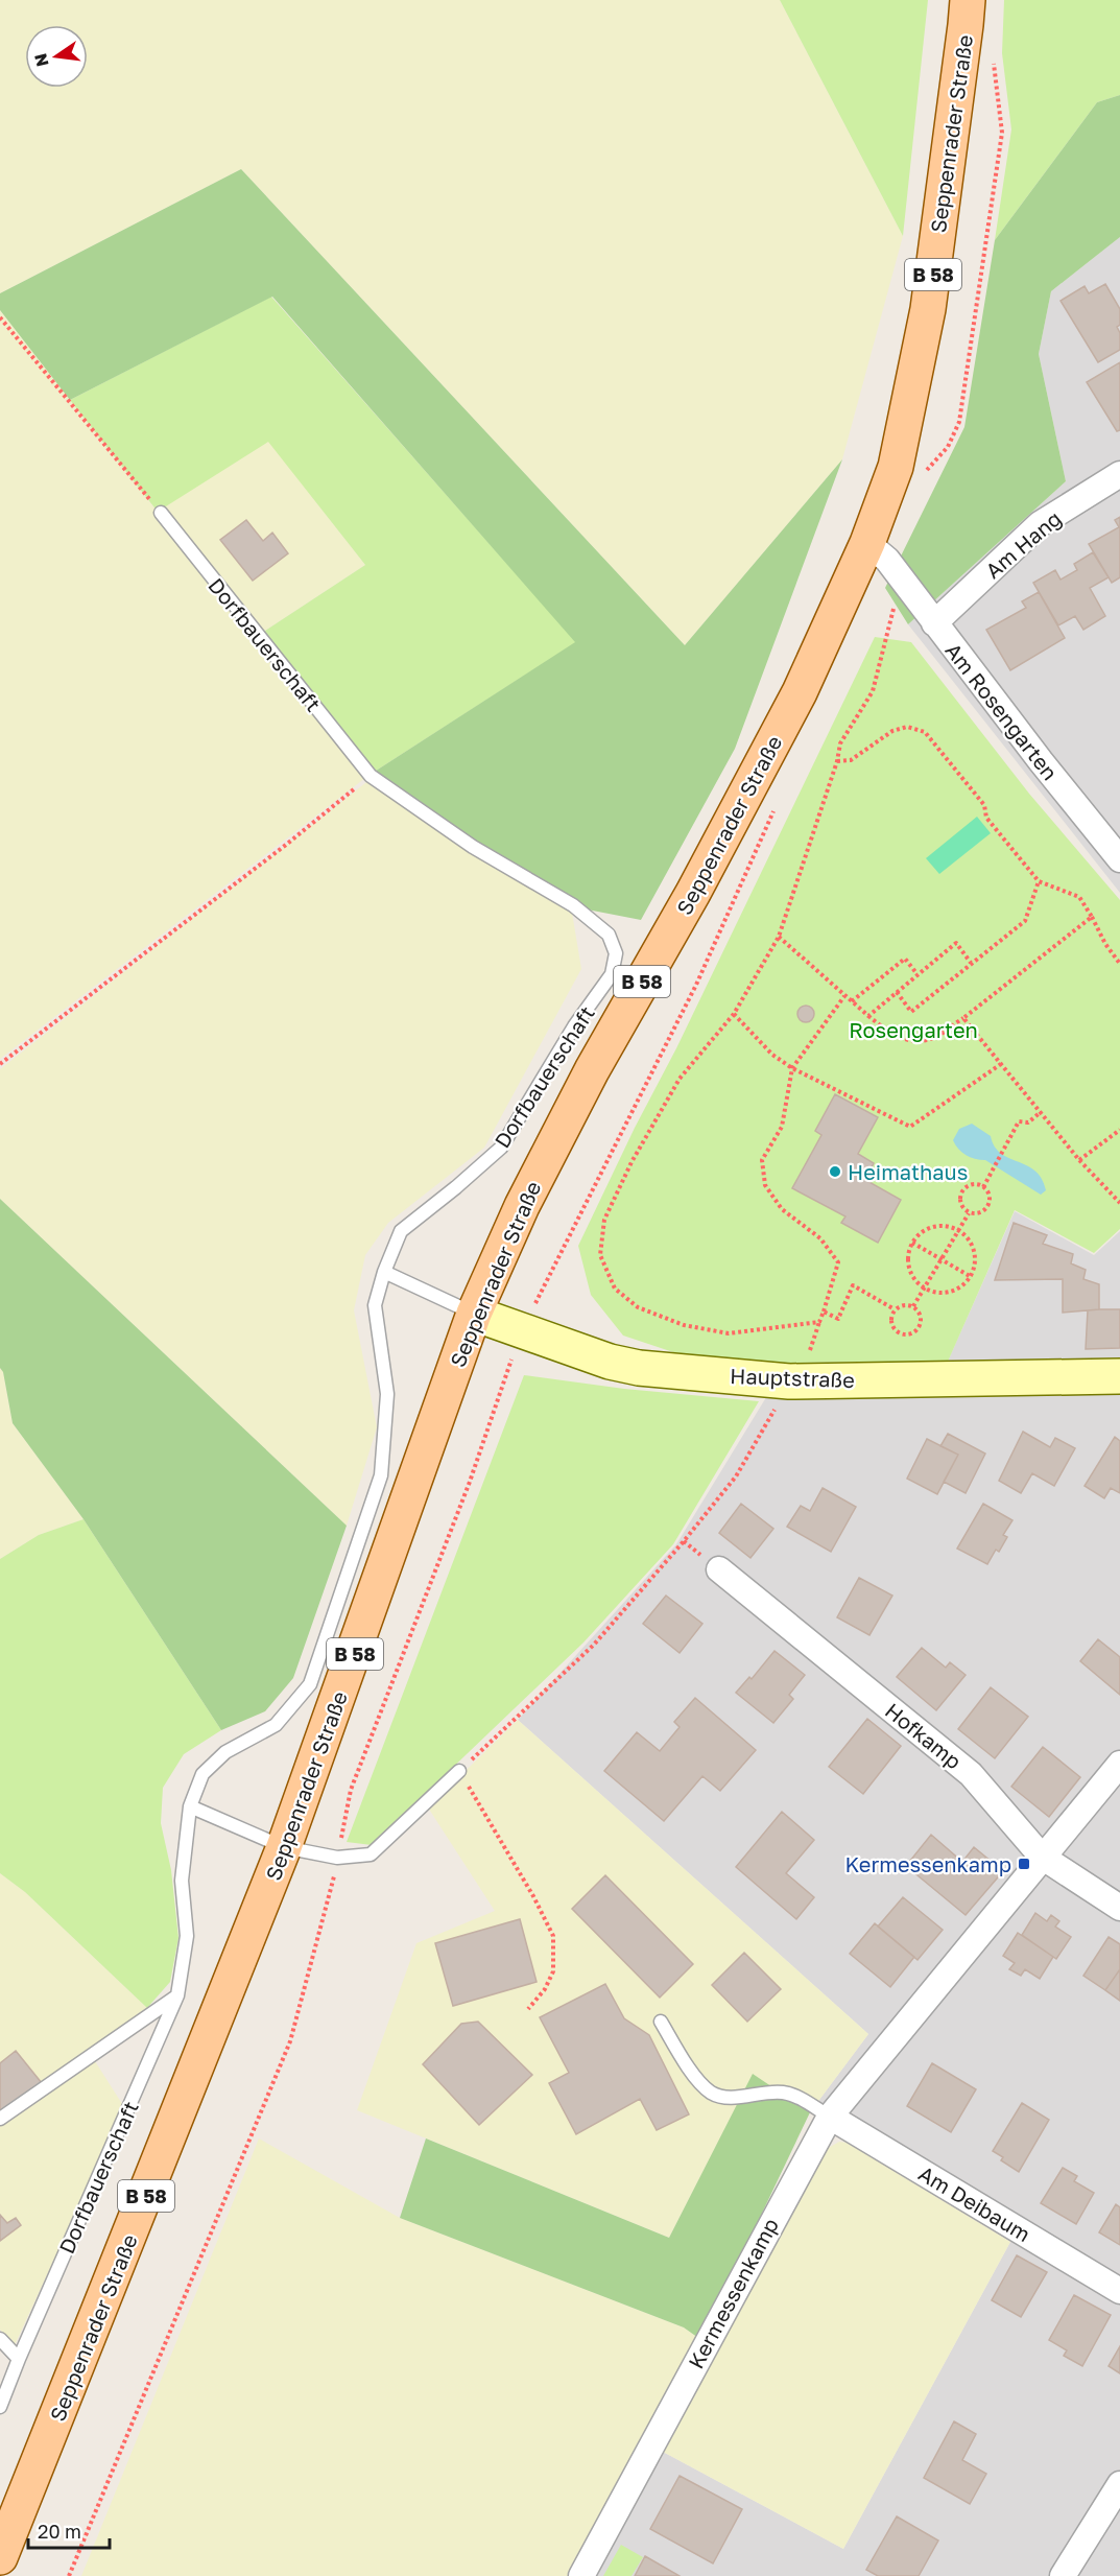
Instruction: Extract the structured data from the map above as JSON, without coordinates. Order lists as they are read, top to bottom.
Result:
{
  "streets": {
    "main road": ["Seppenrader Straße", "B 58"],
    "street": [
      "Am Hang",
      "Am Rosengarten",
      "Hauptstraße",
      "Hofkamp",
      "Am Deibaum",
      "Kermessenkamp"
    ],
    "lane": ["Dorfbauerschaft"]
  },
  "crossings": [
    ["Seppenrader Straße", "Am Rosengarten"],
    ["Seppenrader Straße", "Hauptstraße"],
    ["Am Hang", "Am Rosengarten"],
    ["Hofkamp", "Kermessenkamp"],
    ["Am Deibaum", "Kermessenkamp"]
  ],
  "parks": ["Rosengarten"],
  "places": {
    "other": ["Heimathaus"],
    "transit": ["Kermessenkamp"]
  },
  "scale_bar": "20 m",
  "north": "left"
}
